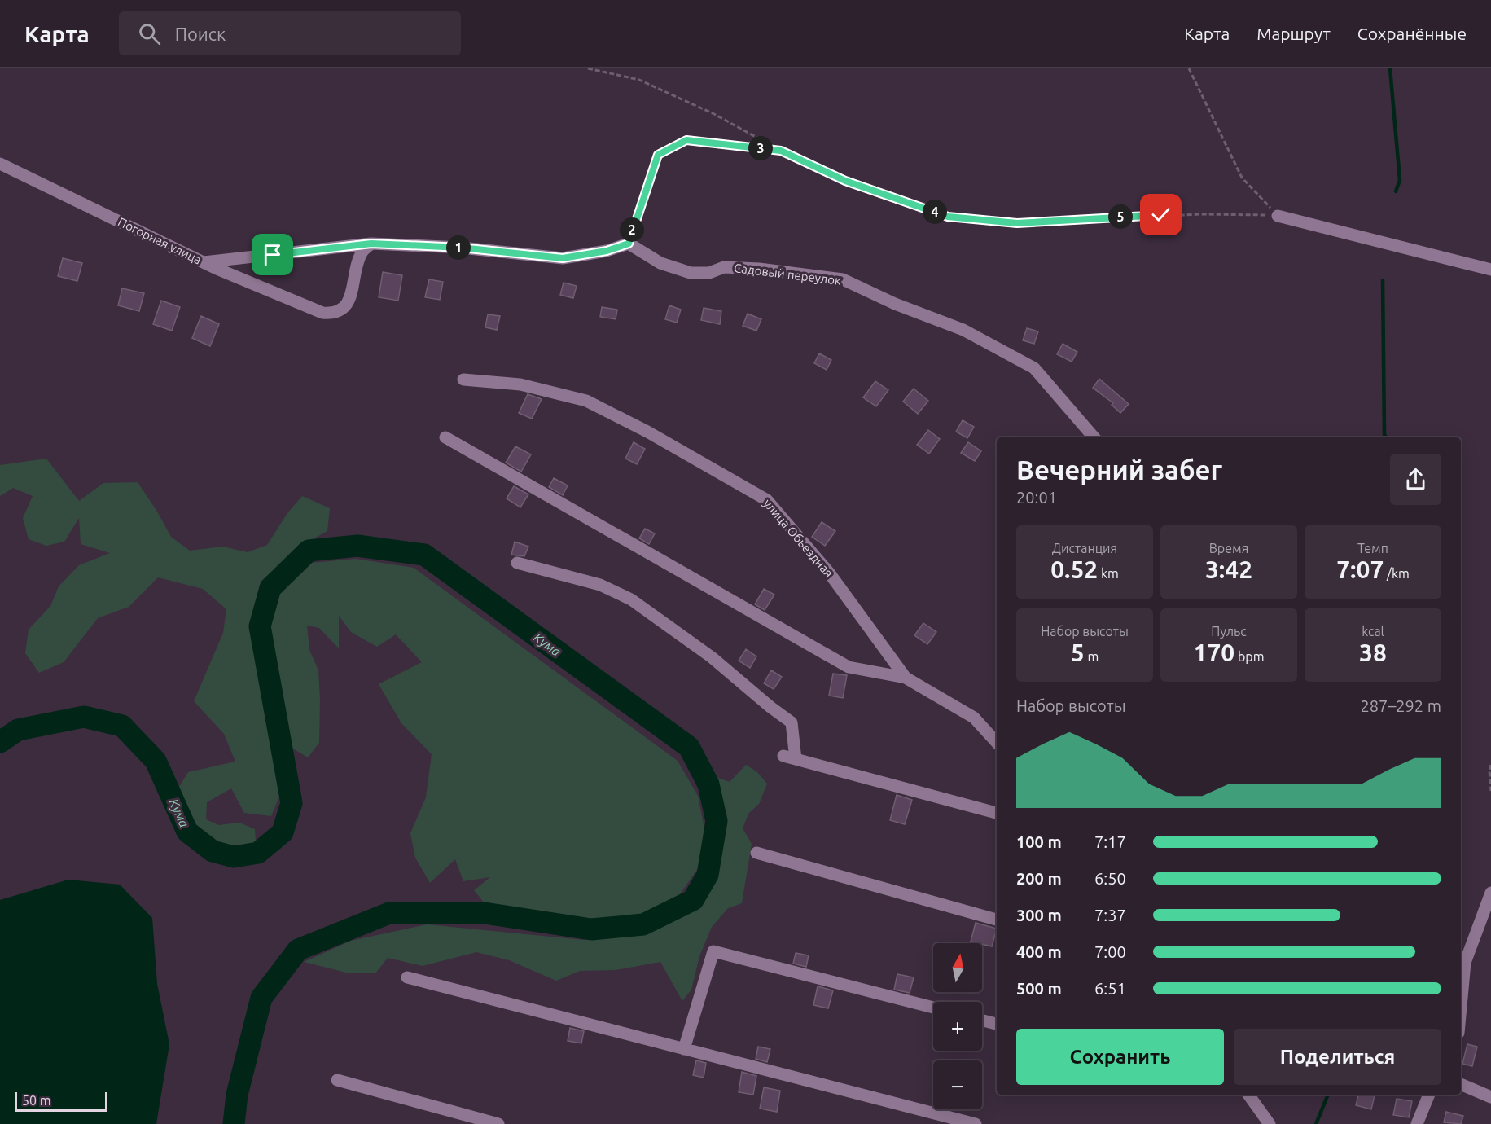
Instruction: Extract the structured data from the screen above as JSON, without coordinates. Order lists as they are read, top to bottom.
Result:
{
  "streets": {
    "street": ["Погорная улица", "Садовый переулок", "улица Обьездная"]
  },
  "water": ["Кума"],
  "scale_bar": "50 m",
  "north": "top",
  "page": {
    "header": "Карта",
    "search": "Поиск",
    "nav": ["Карта", "Маршрут", "Сохранённые"],
    "pins": [
      "3",
      "4",
      "5",
      "2",
      "1"
    ],
    "heading": ["Вечерний забег", "20:01"],
    "stats": [
      ["Дистанция", "0.52 km"],
      ["Время", "3:42"],
      ["Темп", "7:07 /km"],
      ["Набор высоты", "5 m"],
      ["Пульс", "170 bpm"],
      ["kcal", "38"]
    ],
    "chart": ["Набор высоты", "287–292 m"],
    "list": [
      {
        "name": "100 m",
        "note": "7:17"
      },
      {
        "name": "200 m",
        "note": "6:50"
      },
      {
        "name": "300 m",
        "note": "7:37"
      },
      {
        "name": "400 m",
        "note": "7:00"
      },
      {
        "name": "500 m",
        "note": "6:51"
      }
    ],
    "map_buttons": ["+", "−"],
    "buttons": ["Сохранить", "Поделиться"],
    "scale": "50 m"
  }
}
